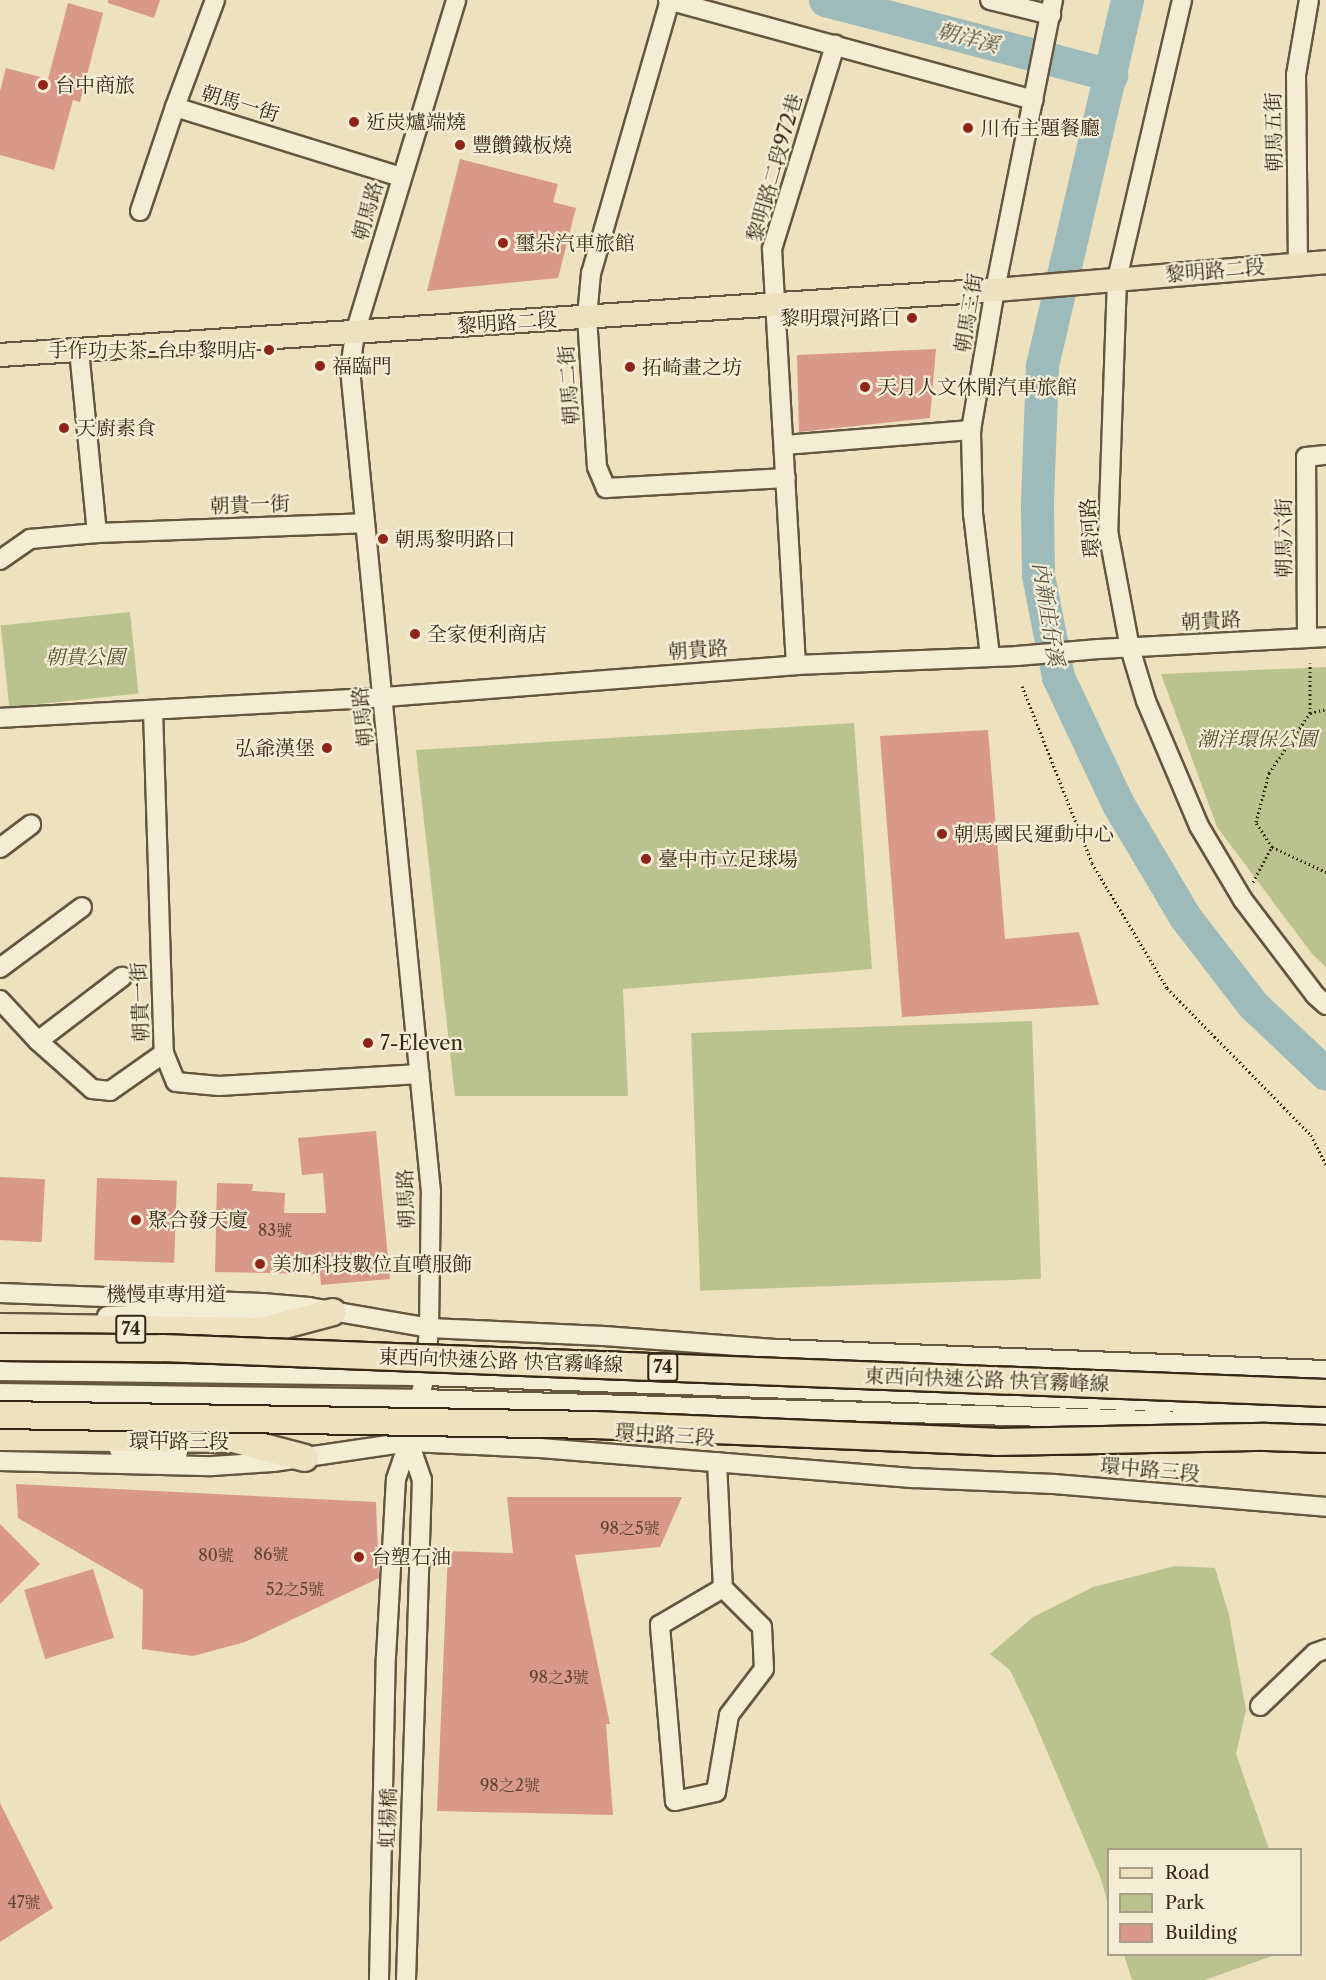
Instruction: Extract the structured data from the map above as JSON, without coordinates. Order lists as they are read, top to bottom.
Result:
{
  "streets": {
    "highway": ["74", "東西向快速公路 快官霧峰線"],
    "main road": ["黎明路二段"],
    "street": [
      "朝馬一街",
      "朝馬五街",
      "黎明路二段972巷",
      "朝馬路",
      "朝馬三街",
      "朝馬二街",
      "朝貴一街",
      "環河路",
      "朝馬六街",
      "朝貴路",
      "機慢車專用道",
      "環中路三段",
      "虹揚橋"
    ]
  },
  "crossings": [
    ["朝馬一街", "朝馬路"],
    ["朝馬五街", "黎明路二段"],
    ["黎明路二段972巷", "黎明路二段"],
    ["朝馬路", "黎明路二段"],
    ["朝馬路", "朝貴一街"],
    ["朝馬路", "朝貴路"],
    ["朝馬路", "環中路三段"],
    ["朝馬路", "虹揚橋"],
    ["黎明路二段", "朝馬三街"],
    ["黎明路二段", "朝馬二街"],
    ["黎明路二段", "環河路"],
    ["朝馬三街", "朝貴路"],
    ["環河路", "朝貴路"],
    ["朝馬六街", "朝貴路"],
    ["機慢車專用道", "74"],
    ["環中路三段", "虹揚橋"]
  ],
  "water": ["朝洋溪", "內新庄仔溪"],
  "parks": ["朝貴公園", "潮洋環保公園"],
  "places": [
    "台中商旅",
    "近炭爐端燒",
    "川布主題餐廳",
    "豐饡鐵板燒",
    "璽朵汽車旅館",
    "黎明環河路口",
    "手作功夫茶-台中黎明店",
    "福臨門",
    "拓崎畫之坊",
    "天月人文休閒汽車旅館",
    "天廚素食",
    "朝馬黎明路口",
    "全家便利商店",
    "弘爺漢堡",
    "朝馬國民運動中心",
    "臺中市立足球場",
    "7-Eleven",
    "聚合發天廈",
    "美加科技數位直噴服飾",
    "台塑石油"
  ],
  "house_numbers": [
    "83號",
    "98之5號",
    "86號",
    "80號",
    "52之5號",
    "98之3號",
    "98之2號",
    "47號"
  ],
  "legend": ["Road", "Park", "Building"]
}
